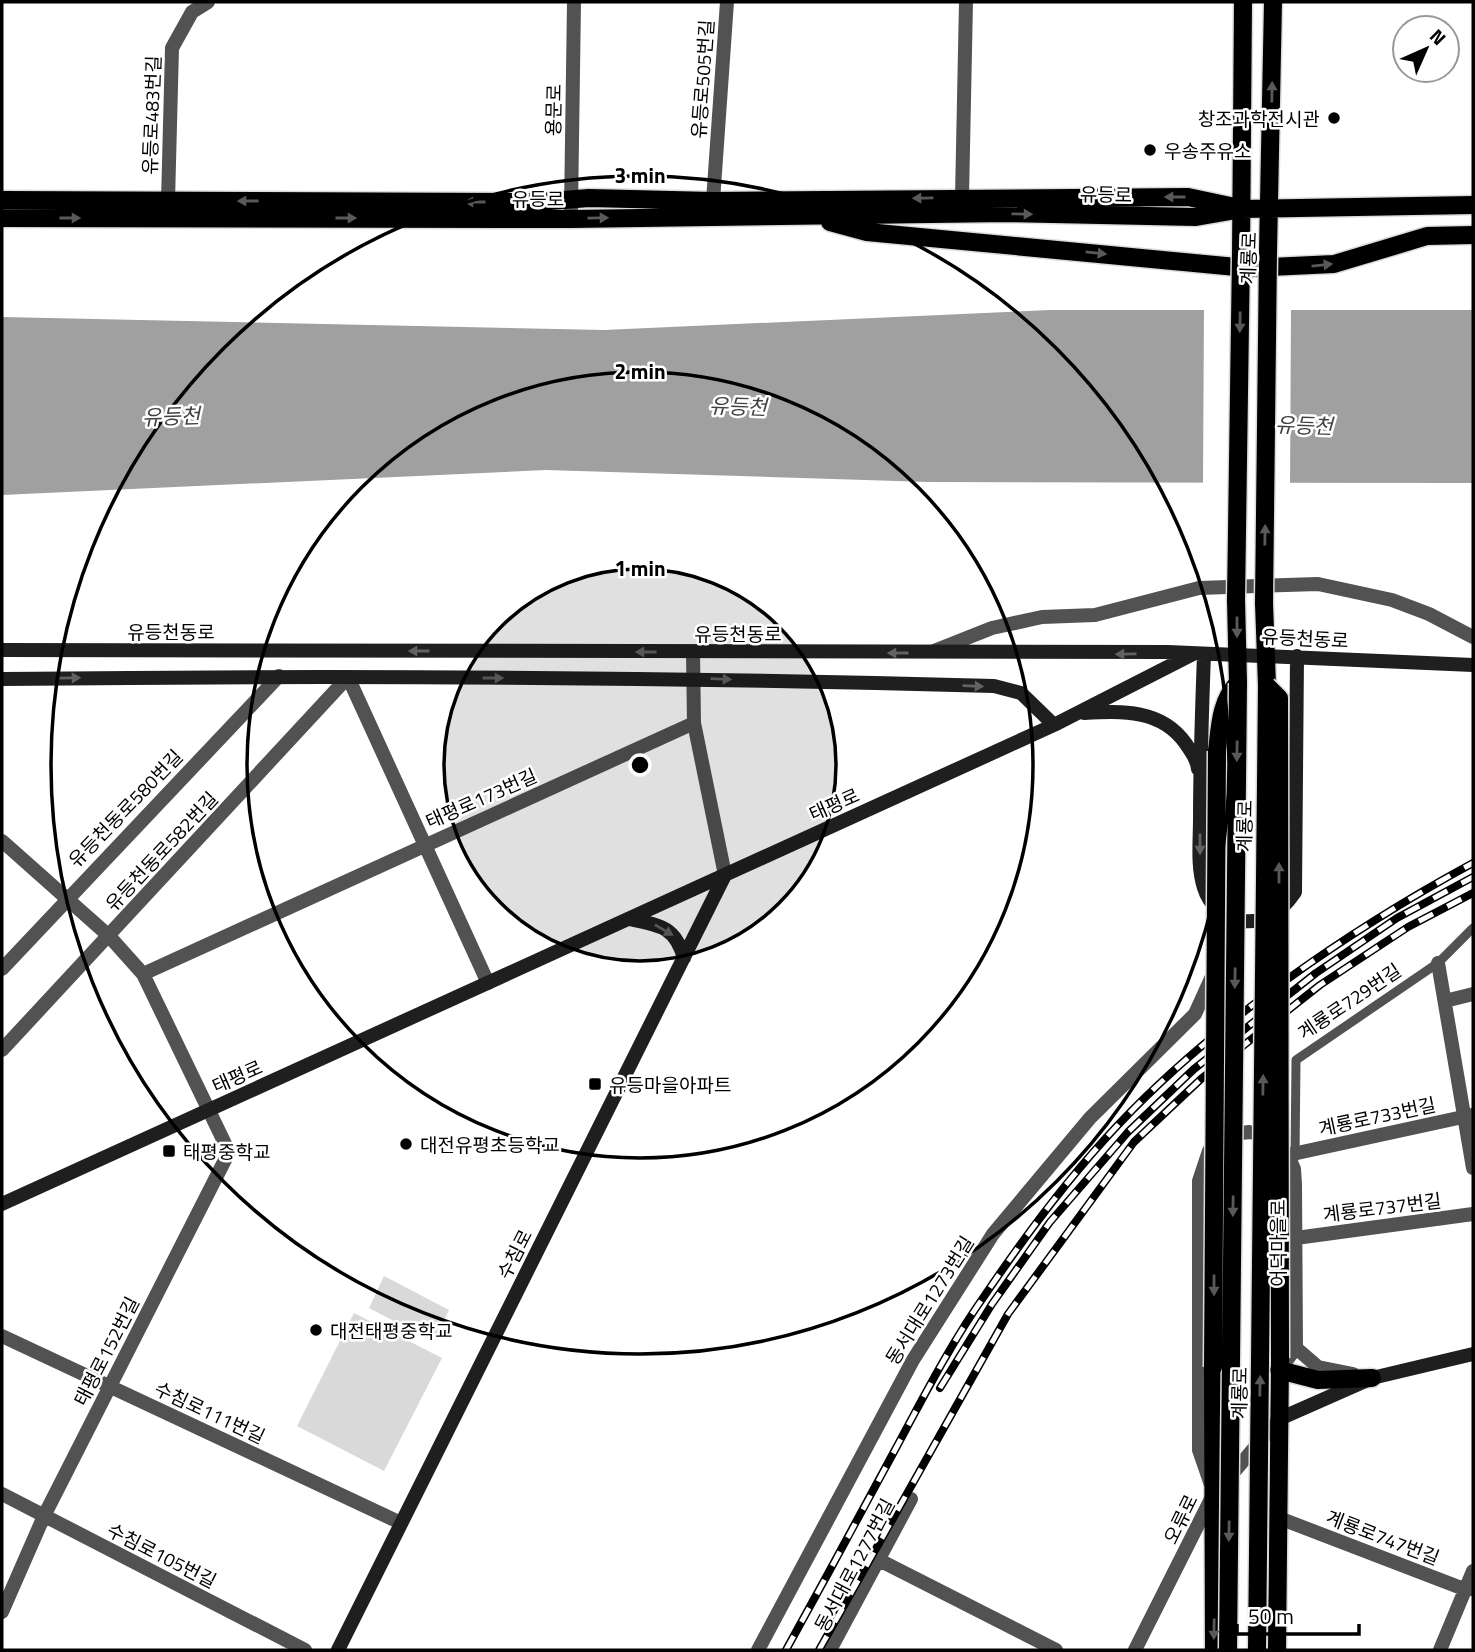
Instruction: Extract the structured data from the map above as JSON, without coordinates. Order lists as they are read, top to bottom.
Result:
{
  "streets": {
    "main road": [
      "유등로",
      "계룡로",
      "유등천동로",
      "태평로",
      "수침로"
    ],
    "street": [
      "유등로505번길",
      "용문로",
      "유등로483번길",
      "태평로173번길",
      "유등천동로580번길",
      "유등천동로582번길",
      "계룡로733번길",
      "계룡로737번길",
      "어덕마을로",
      "동서대로1273번길",
      "태평로152번길",
      "수침로111번길",
      "오류로",
      "계룡로747번길",
      "수침로105번길",
      "동서대로1277번길"
    ],
    "lane": ["계룡로729번길"]
  },
  "crossings": [
    ["유등로505번길", "유등로"],
    ["용문로", "유등로"],
    ["유등로483번길", "유등로"],
    ["유등로", "계룡로"],
    ["계룡로", "유등천동로"],
    ["유등천동로", "태평로"],
    ["태평로", "수침로"],
    ["태평로", "태평로152번길"],
    ["계룡로729번길", "계룡로733번길"],
    ["계룡로729번길", "어덕마을로"],
    ["계룡로733번길", "어덕마을로"],
    ["계룡로737번길", "어덕마을로"],
    ["어덕마을로", "오류로"],
    ["수침로", "수침로111번길"],
    ["태평로152번길", "수침로111번길"],
    ["태평로152번길", "수침로105번길"]
  ],
  "water": ["유등천"],
  "places": {
    "other": [
      "창조과학전시관",
      "우송주유소",
      "대전유평초등학교",
      "대전태평중학교"
    ],
    "transit": ["유등마을아파트", "태평중학교"]
  },
  "scale_bar": "50 m",
  "north": "top right",
  "rings": ["3 min", "2 min", "1 min"]
}
